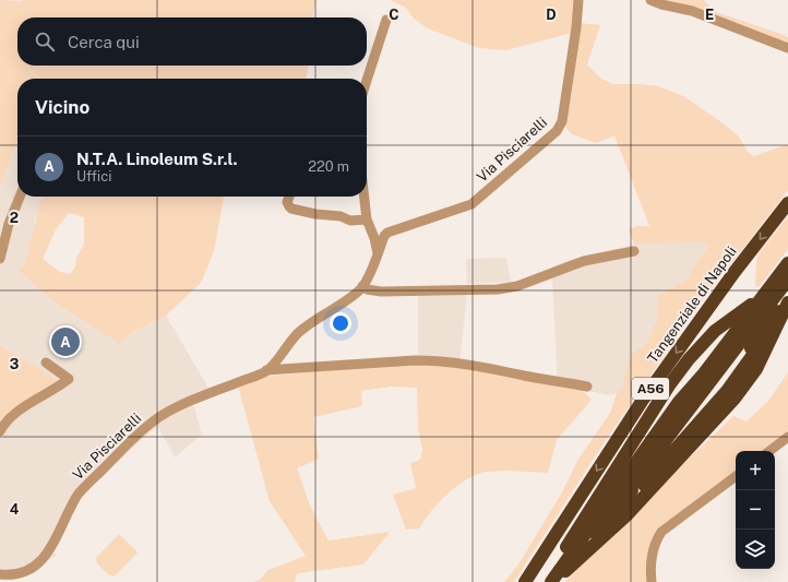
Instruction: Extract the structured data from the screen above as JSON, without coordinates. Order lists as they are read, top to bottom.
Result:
{
  "streets": {
    "highway": ["Tangenziale di Napoli", "A56"],
    "street": ["Via Pisciarelli"]
  },
  "page": {
    "search": "Cerca qui",
    "heading": "Vicino",
    "list": [
      {
        "mark": "A",
        "name": "N.T.A. Linoleum S.r.l.",
        "note": "Uffici",
        "value": "220 m"
      }
    ],
    "pins": "A",
    "map_buttons": ["+", "−"]
  },
  "grid": {
    "columns": ["C", "D", "E"],
    "rows": ["2", "3", "4"]
  }
}
